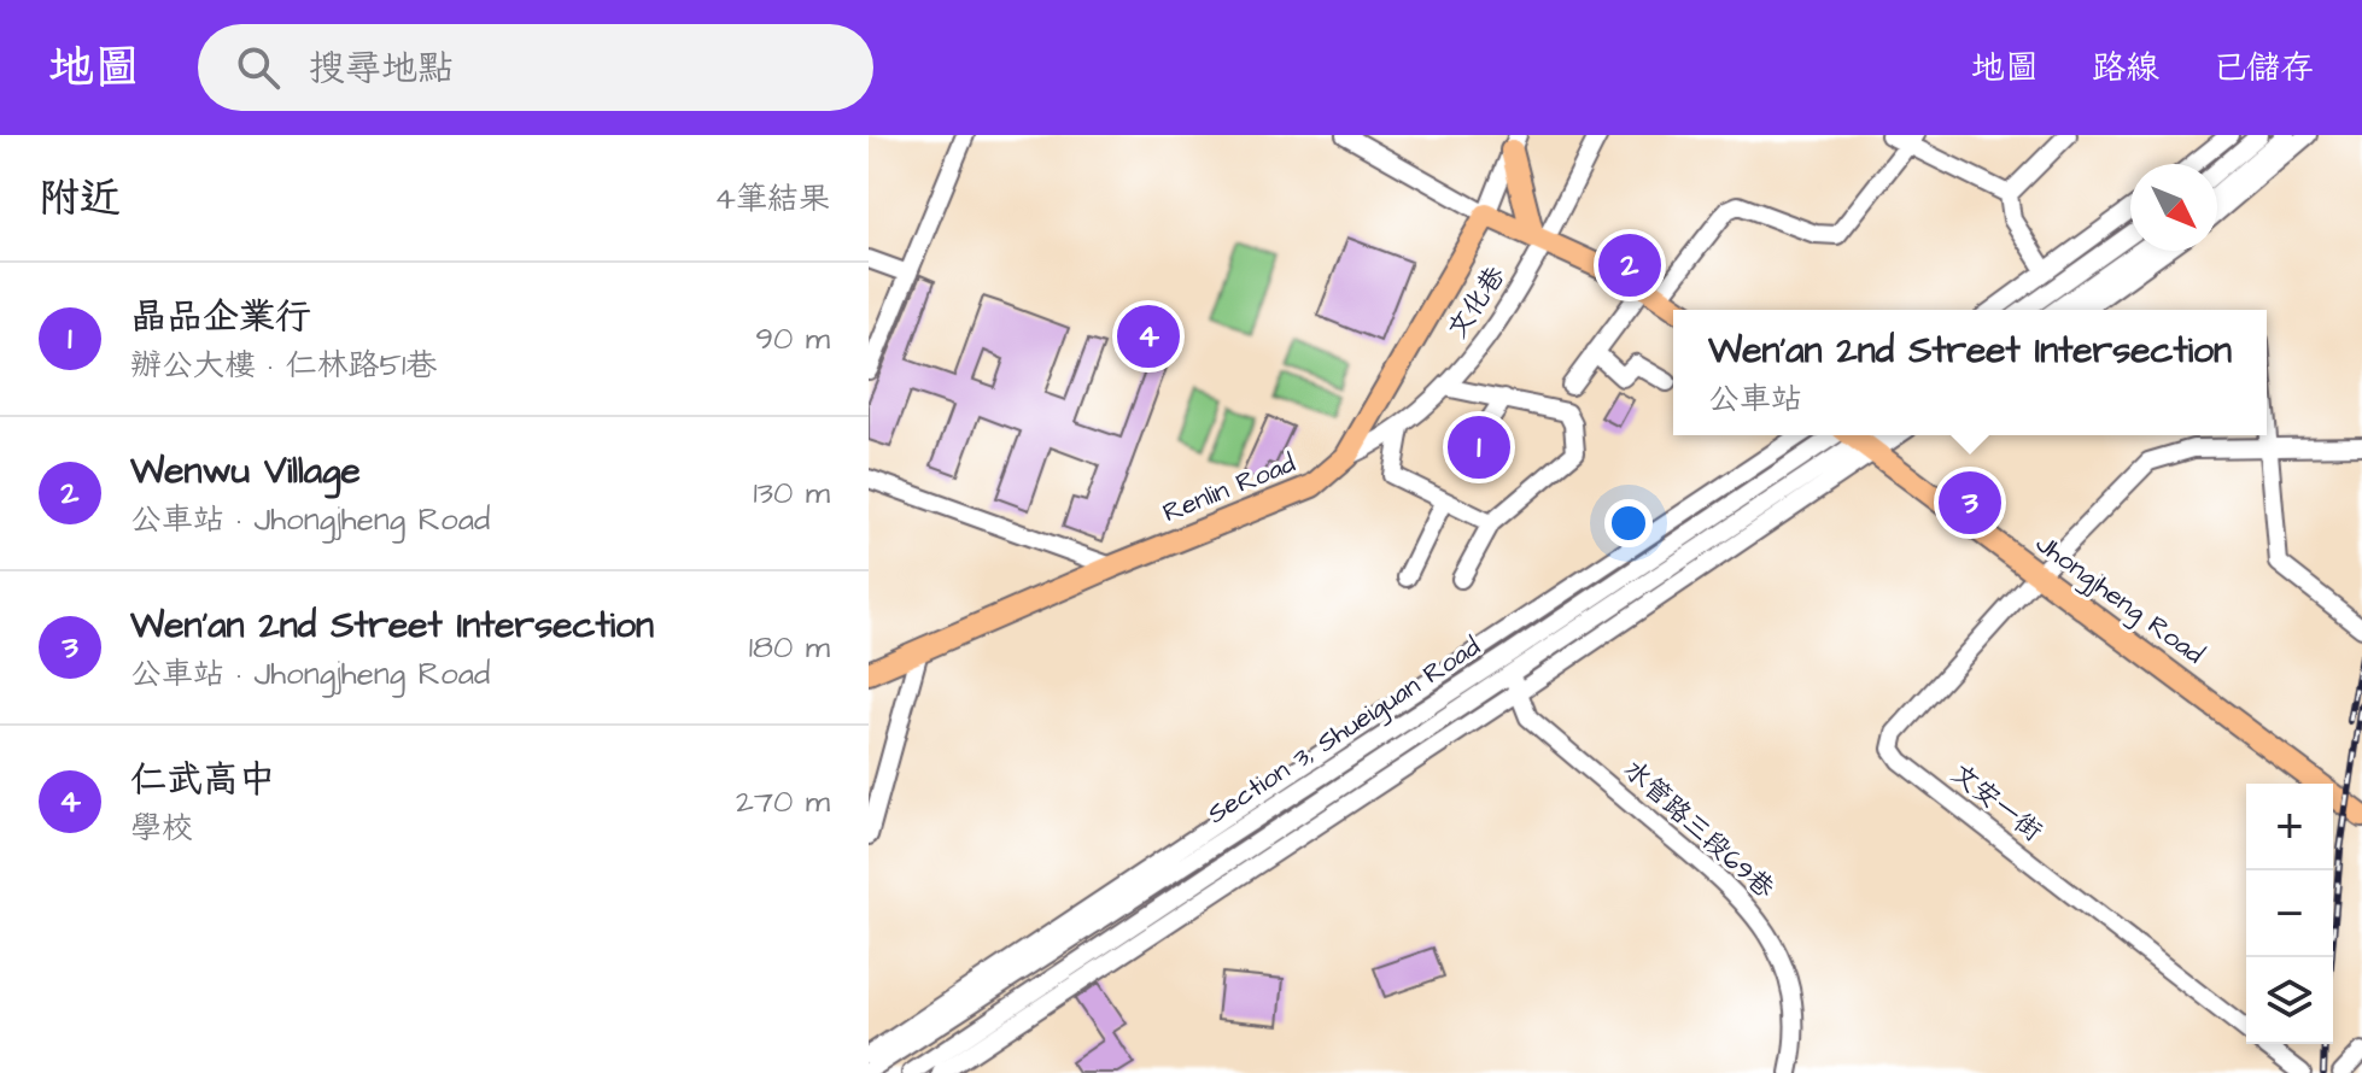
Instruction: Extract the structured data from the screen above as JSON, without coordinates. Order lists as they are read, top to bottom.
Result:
{
  "streets": {
    "main road": ["Renlin Road", "Jhongjheng Road"],
    "street": [
      "文化巷",
      "Section 3, Shueiguan Road",
      "文安一街",
      "水管路三段69巷"
    ]
  },
  "crossings": [
    ["文化巷", "Renlin Road"],
    ["Jhongjheng Road", "Section 3, Shueiguan Road"],
    ["Jhongjheng Road", "文安一街"],
    ["Section 3, Shueiguan Road", "水管路三段69巷"]
  ],
  "north": "bottom right",
  "page": {
    "header": "地圖",
    "search": "搜尋地點",
    "nav": ["地圖", "路線", "已儲存"],
    "heading": ["附近", "4筆結果"],
    "pins": [
      "2",
      "4",
      "1",
      "3"
    ],
    "list": [
      {
        "mark": "1",
        "name": "晶品企業行",
        "note": "辦公大樓 · 仁林路51巷",
        "value": "90 m"
      },
      {
        "mark": "2",
        "name": "Wenwu Village",
        "note": "公車站 · Jhongjheng Road",
        "value": "130 m"
      },
      {
        "mark": "3",
        "name": "Wen'an 2nd Street Intersection",
        "note": "公車站 · Jhongjheng Road",
        "value": "180 m"
      },
      {
        "mark": "4",
        "name": "仁武高中",
        "note": "學校",
        "value": "270 m"
      }
    ],
    "popup": ["Wen'an 2nd Street Intersection", "公車站"],
    "map_buttons": ["+", "−"]
  }
}
